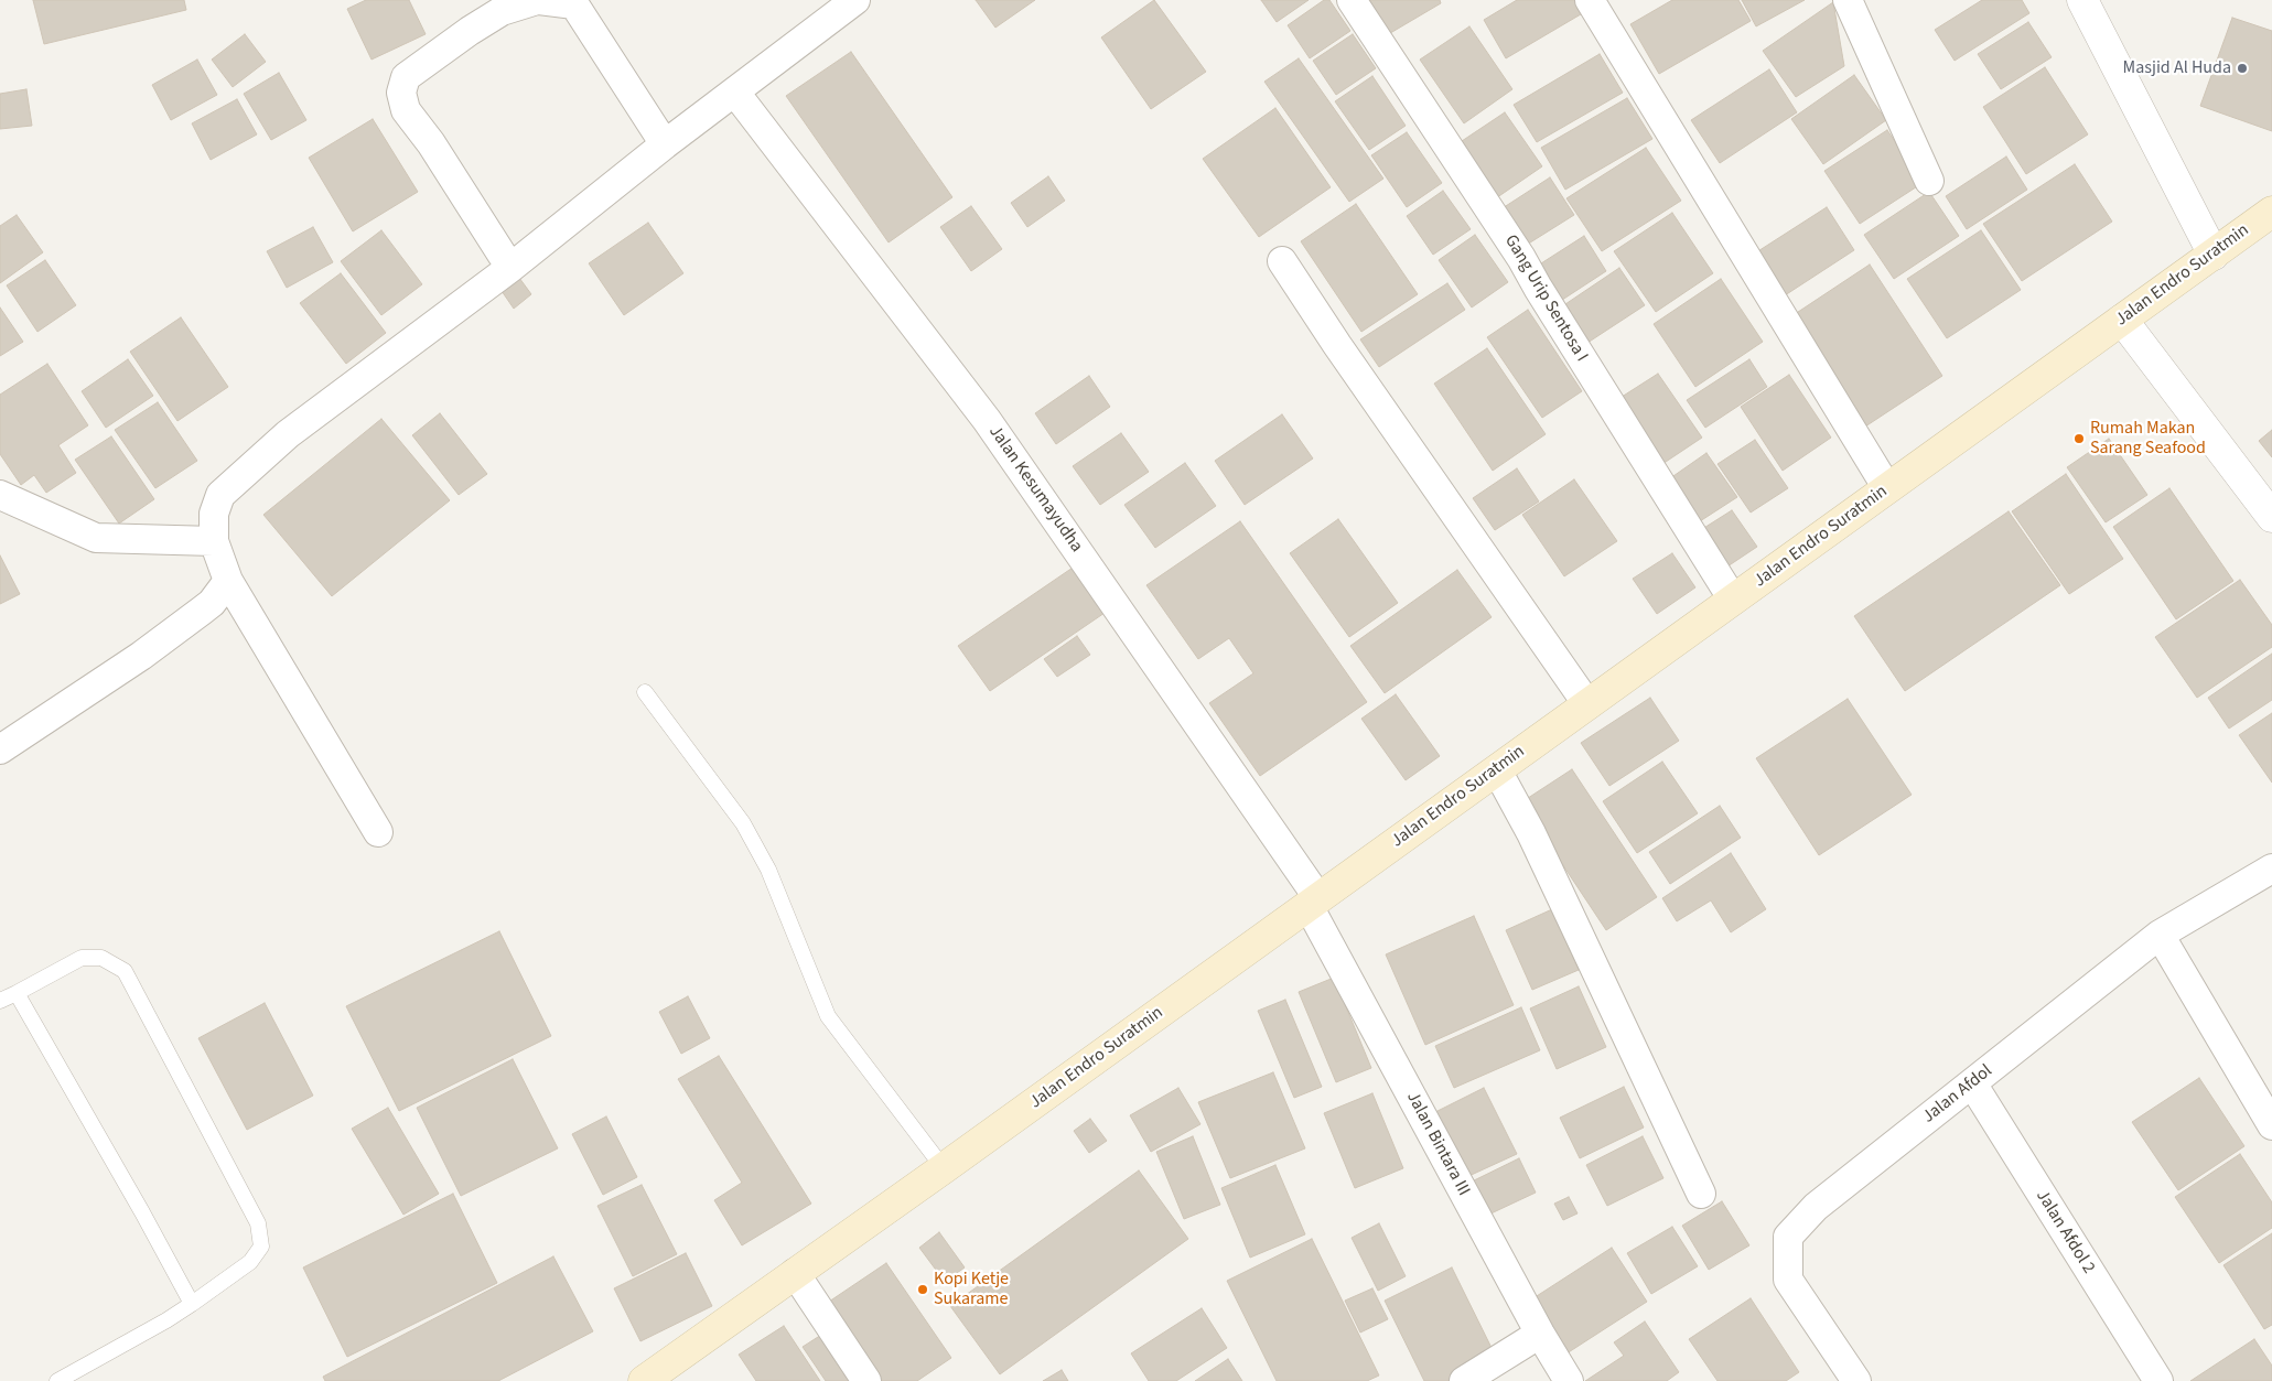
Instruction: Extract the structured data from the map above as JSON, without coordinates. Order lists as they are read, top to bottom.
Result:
{
  "streets": {
    "main road": ["Jalan Endro Suratmin"],
    "street": [
      "Gang Urip Sentosa I",
      "Jalan Kesumayudha",
      "Jalan Afdol",
      "Jalan Bintara III",
      "Jalan Afdol 2"
    ]
  },
  "crossings": [
    ["Jalan Endro Suratmin", "Gang Urip Sentosa I"],
    ["Jalan Endro Suratmin", "Jalan Kesumayudha"],
    ["Jalan Endro Suratmin", "Jalan Bintara III"],
    ["Jalan Kesumayudha", "Jalan Bintara III"],
    ["Jalan Afdol", "Jalan Afdol 2"]
  ],
  "places": ["Masjid Al Huda", "Rumah Makan Sarang Seafood", "Kopi Ketje Sukarame"]
}
